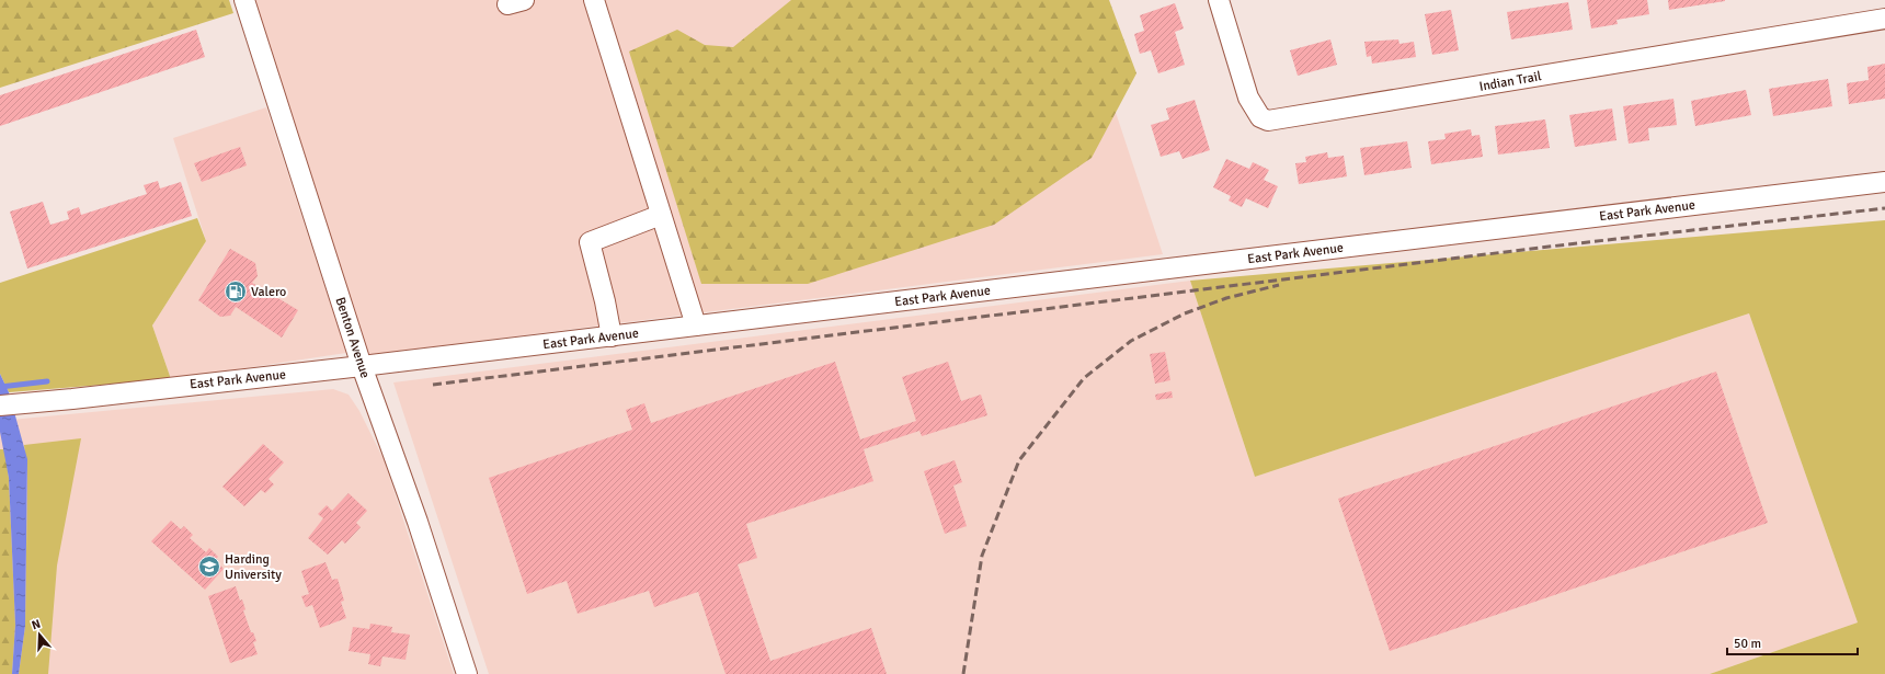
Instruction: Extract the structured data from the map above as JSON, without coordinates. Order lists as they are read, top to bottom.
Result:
{
  "streets": {
    "street": ["Indian Trail", "East Park Avenue", "Benton Avenue"]
  },
  "crossings": [
    ["East Park Avenue", "Benton Avenue"]
  ],
  "places": {
    "fuel station": ["Valero"],
    "school or university": ["Harding University"]
  },
  "scale_bar": "50 m",
  "north": "top"
}
